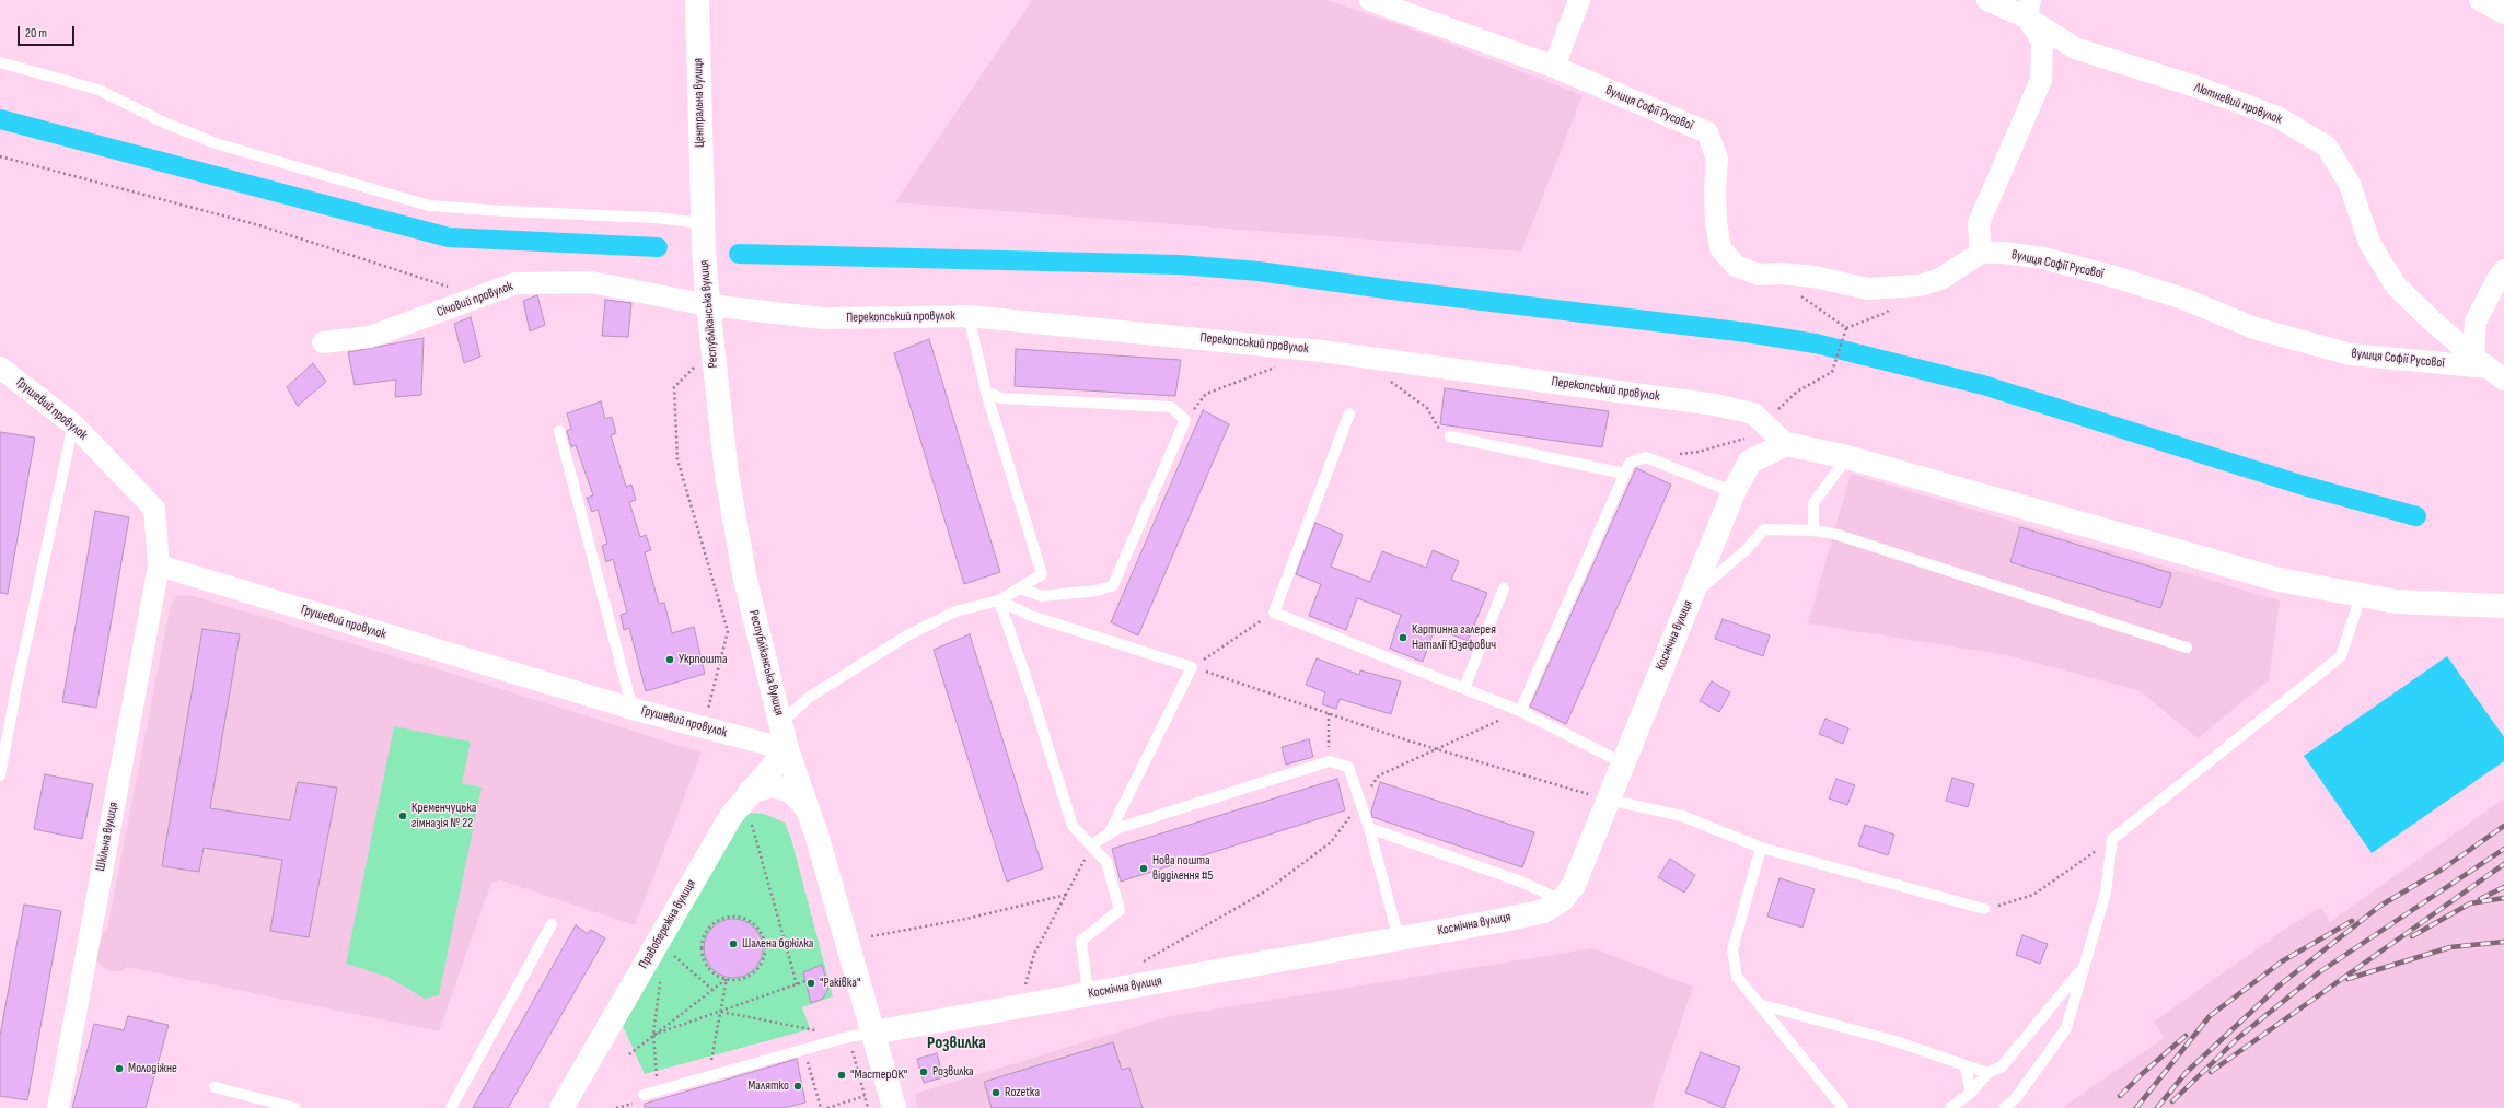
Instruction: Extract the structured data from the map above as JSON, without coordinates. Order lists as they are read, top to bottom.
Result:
{
  "streets": {
    "street": [
      "Центральна вулиця",
      "Лютневий провулок",
      "вулиця Софії Русової",
      "Січовий провулок",
      "Республіканська вулиця",
      "Перекопський провулок",
      "Грушевий провулок",
      "Космічна вулиця",
      "Шкільна вулиця",
      "Правобережна вулиця"
    ]
  },
  "crossings": [
    ["Центральна вулиця", "Республіканська вулиця"],
    ["Лютневий провулок", "вулиця Софії Русової"],
    ["Січовий провулок", "Республіканська вулиця"],
    ["Січовий провулок", "Перекопський провулок"],
    ["Республіканська вулиця", "Перекопський провулок"],
    ["Республіканська вулиця", "Грушевий провулок"],
    ["Республіканська вулиця", "Космічна вулиця"],
    ["Республіканська вулиця", "Правобережна вулиця"],
    ["Перекопський провулок", "Космічна вулиця"],
    ["Грушевий провулок", "Шкільна вулиця"],
    ["Грушевий провулок", "Правобережна вулиця"]
  ],
  "districts": ["Розвилка"],
  "places": [
    "Картинна галерея Наталії Юзефович",
    "Укрпошта",
    "Кременчуцька гімназія № 22",
    "Нова пошта відділення #5",
    "Шалена бджілка",
    "\"Раківка\"",
    "Молодіжне",
    "Розвилка",
    "\"МастерОК\"",
    "Малятко",
    "Rozetka"
  ],
  "scale_bar": "20 m"
}
